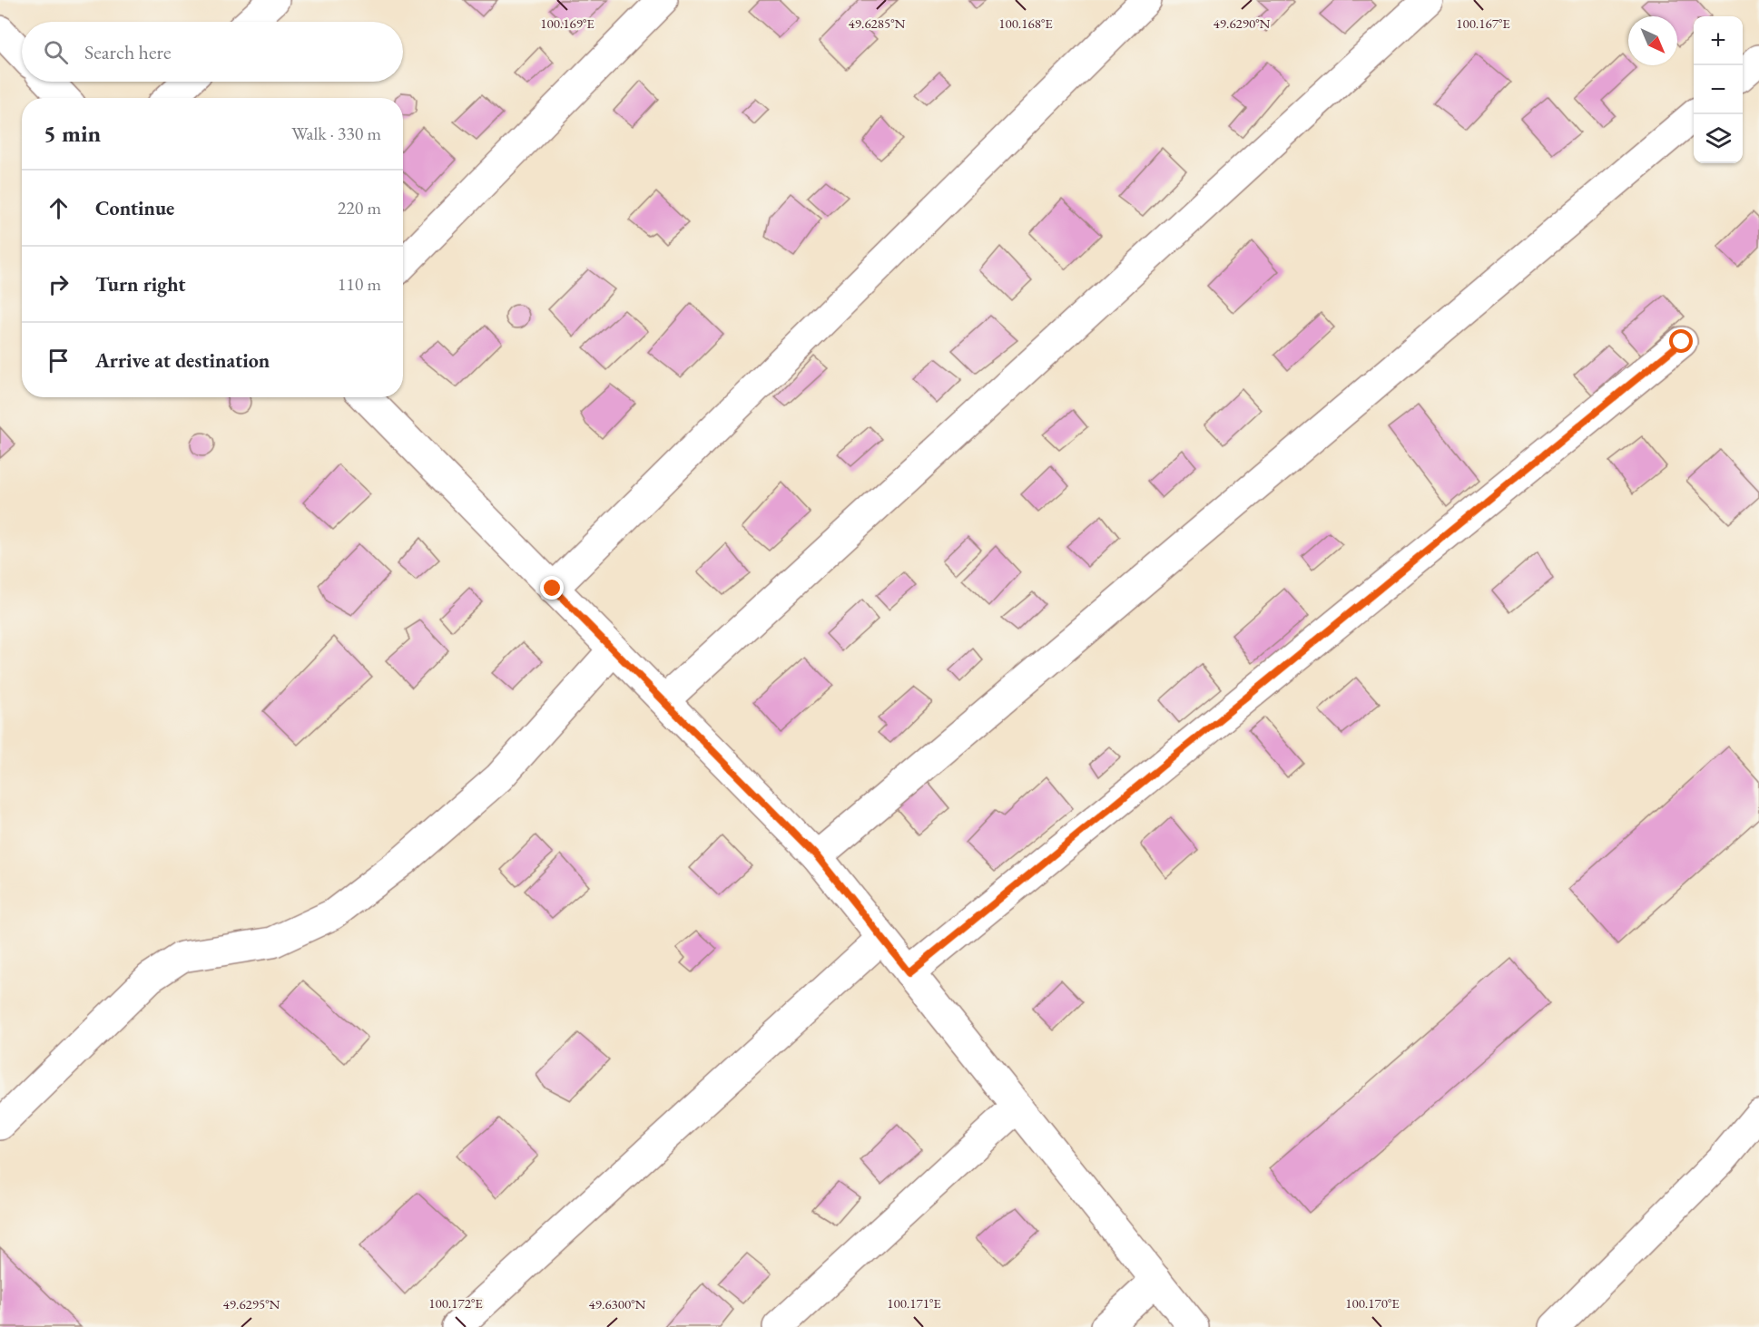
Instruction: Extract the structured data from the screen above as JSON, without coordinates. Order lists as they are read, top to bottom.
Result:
{
  "north": "bottom right",
  "page": {
    "map_buttons": ["+", "−"],
    "search": "Search here",
    "heading": ["5 min", "Walk · 330 m"],
    "list": [
      ["Continue", "220 m"],
      ["Turn right", "110 m"],
      "Arrive at destination"
    ]
  },
  "coordinates": [
    "49.6285°N",
    "49.6290°N",
    "100.167°E",
    "100.169°E",
    "100.168°E",
    "100.172°E",
    "100.171°E",
    "100.170°E",
    "49.6295°N",
    "49.6300°N"
  ]
}
